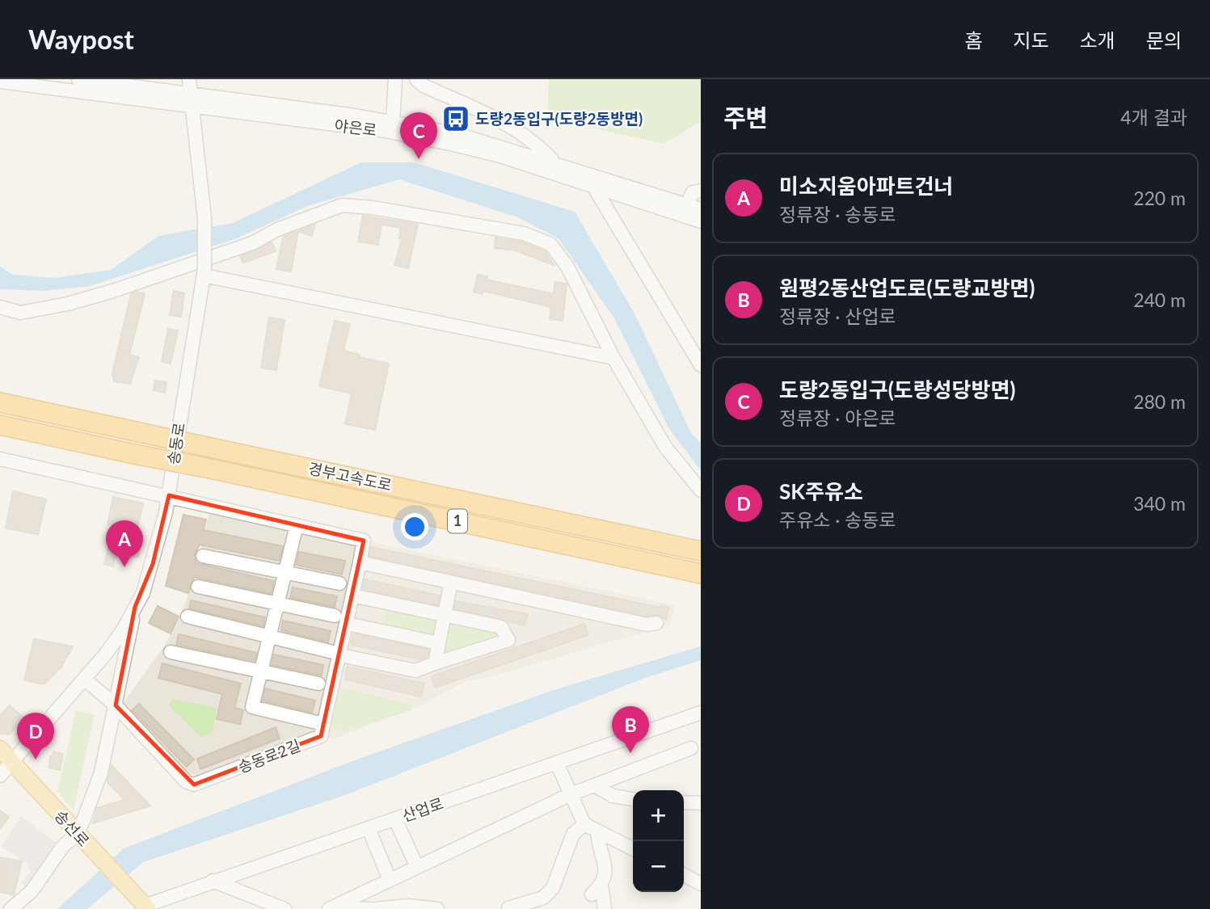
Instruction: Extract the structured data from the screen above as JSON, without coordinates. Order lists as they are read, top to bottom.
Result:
{
  "streets": {
    "highway": ["경부고속도로", "1"],
    "main road": ["송선로"],
    "street": [
      "야은로",
      "송동로",
      "송동로2길",
      "산업로"
    ]
  },
  "crossings": [
    ["야은로", "송동로"],
    ["송동로", "송동로2길"],
    ["송동로", "송선로"],
    ["산업로", "송선로"]
  ],
  "places": {
    "bus stop": ["도량2동입구(도량2동방면)"]
  },
  "page": {
    "header": "Waypost",
    "nav": [
      "홈",
      "지도",
      "소개",
      "문의"
    ],
    "heading": ["주변", "4개 결과"],
    "pins": [
      "C",
      "A",
      "B",
      "D"
    ],
    "list": [
      {
        "mark": "A",
        "name": "미소지움아파트건너",
        "note": "정류장 · 송동로",
        "value": "220 m"
      },
      {
        "mark": "B",
        "name": "원평2동산업도로(도량교방면)",
        "note": "정류장 · 산업로",
        "value": "240 m"
      },
      {
        "mark": "C",
        "name": "도량2동입구(도량성당방면)",
        "note": "정류장 · 야은로",
        "value": "280 m"
      },
      {
        "mark": "D",
        "name": "SK주유소",
        "note": "주유소 · 송동로",
        "value": "340 m"
      }
    ],
    "map_buttons": ["+", "−"]
  }
}
